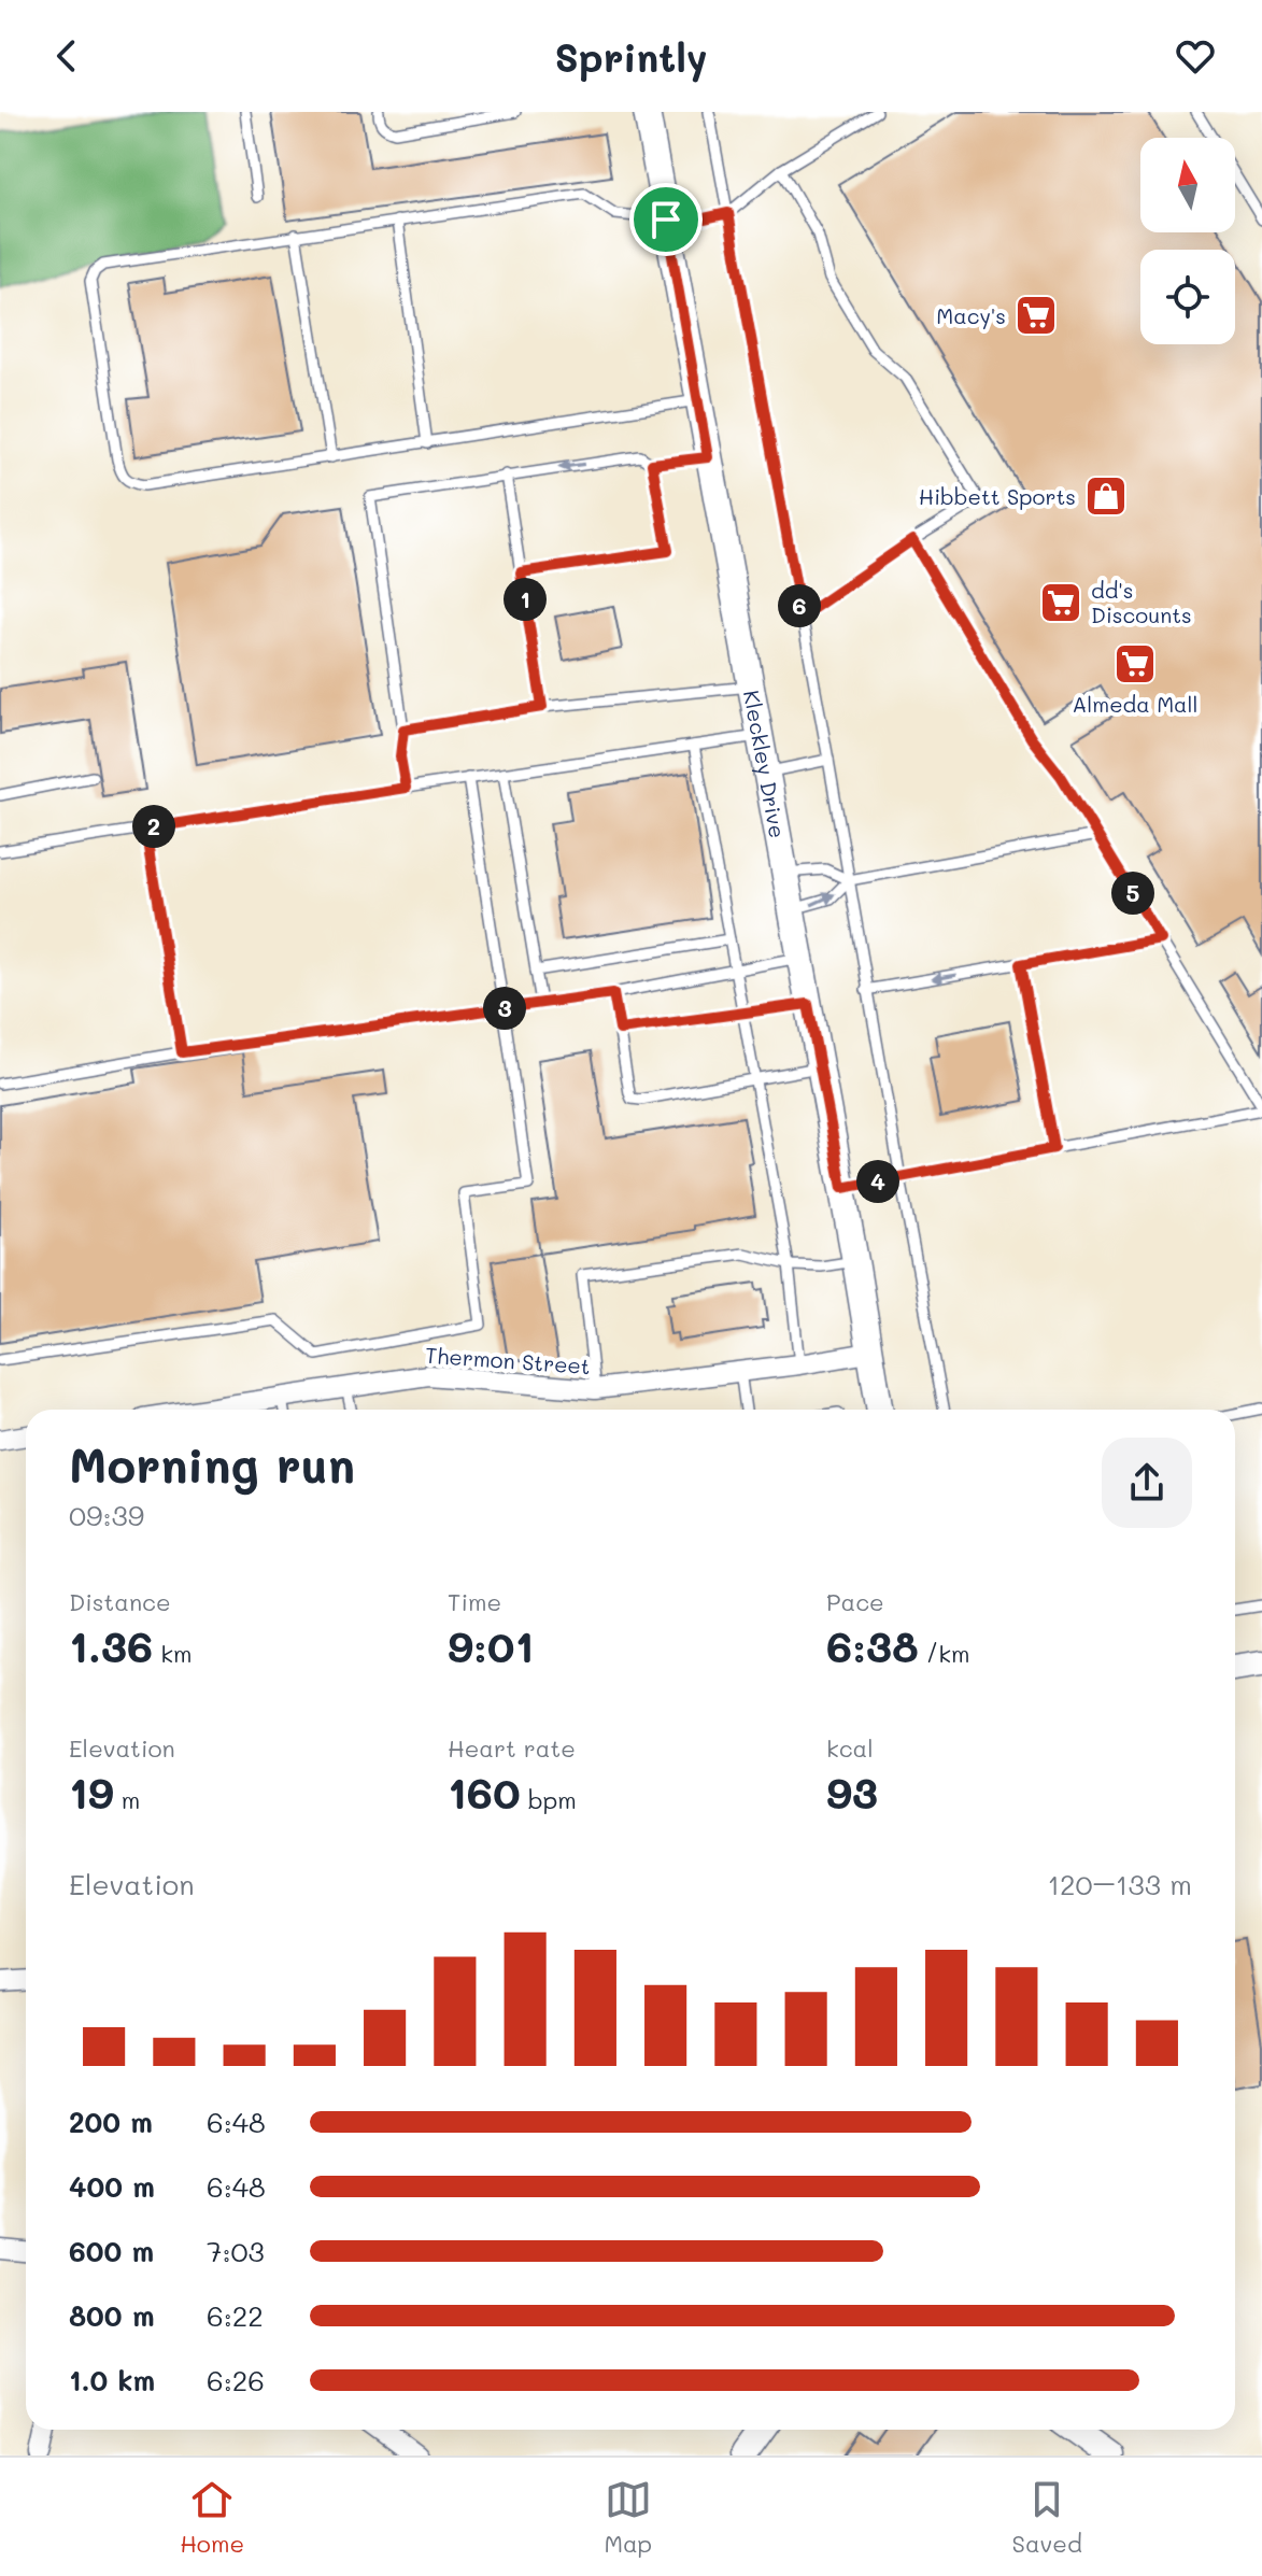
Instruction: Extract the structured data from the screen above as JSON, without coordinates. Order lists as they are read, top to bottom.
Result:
{
  "streets": {
    "street": ["Kleckley Drive", "Thermon Street"]
  },
  "crossings": [
    ["Kleckley Drive", "Thermon Street"]
  ],
  "places": {
    "supermarket": ["Macy's", "dd's Discounts", "Almeda Mall"],
    "shop": ["Hibbett Sports"]
  },
  "north": "top",
  "page": {
    "header": "Sprintly",
    "pins": [
      "1",
      "6",
      "2",
      "5",
      "3",
      "4"
    ],
    "heading": ["Morning run", "09:39"],
    "stats": [
      ["Distance", "1.36 km"],
      ["Time", "9:01"],
      ["Pace", "6:38 /km"],
      ["Elevation", "19 m"],
      ["Heart rate", "160 bpm"],
      ["kcal", "93"]
    ],
    "chart": ["Elevation", "120–133 m"],
    "list": [
      {
        "name": "200 m",
        "note": "6:48"
      },
      {
        "name": "400 m",
        "note": "6:48"
      },
      {
        "name": "600 m",
        "note": "7:03"
      },
      {
        "name": "800 m",
        "note": "6:22"
      },
      {
        "name": "1.0 km",
        "note": "6:26"
      }
    ],
    "tabs": ["Home", "Map", "Saved"]
  }
}
